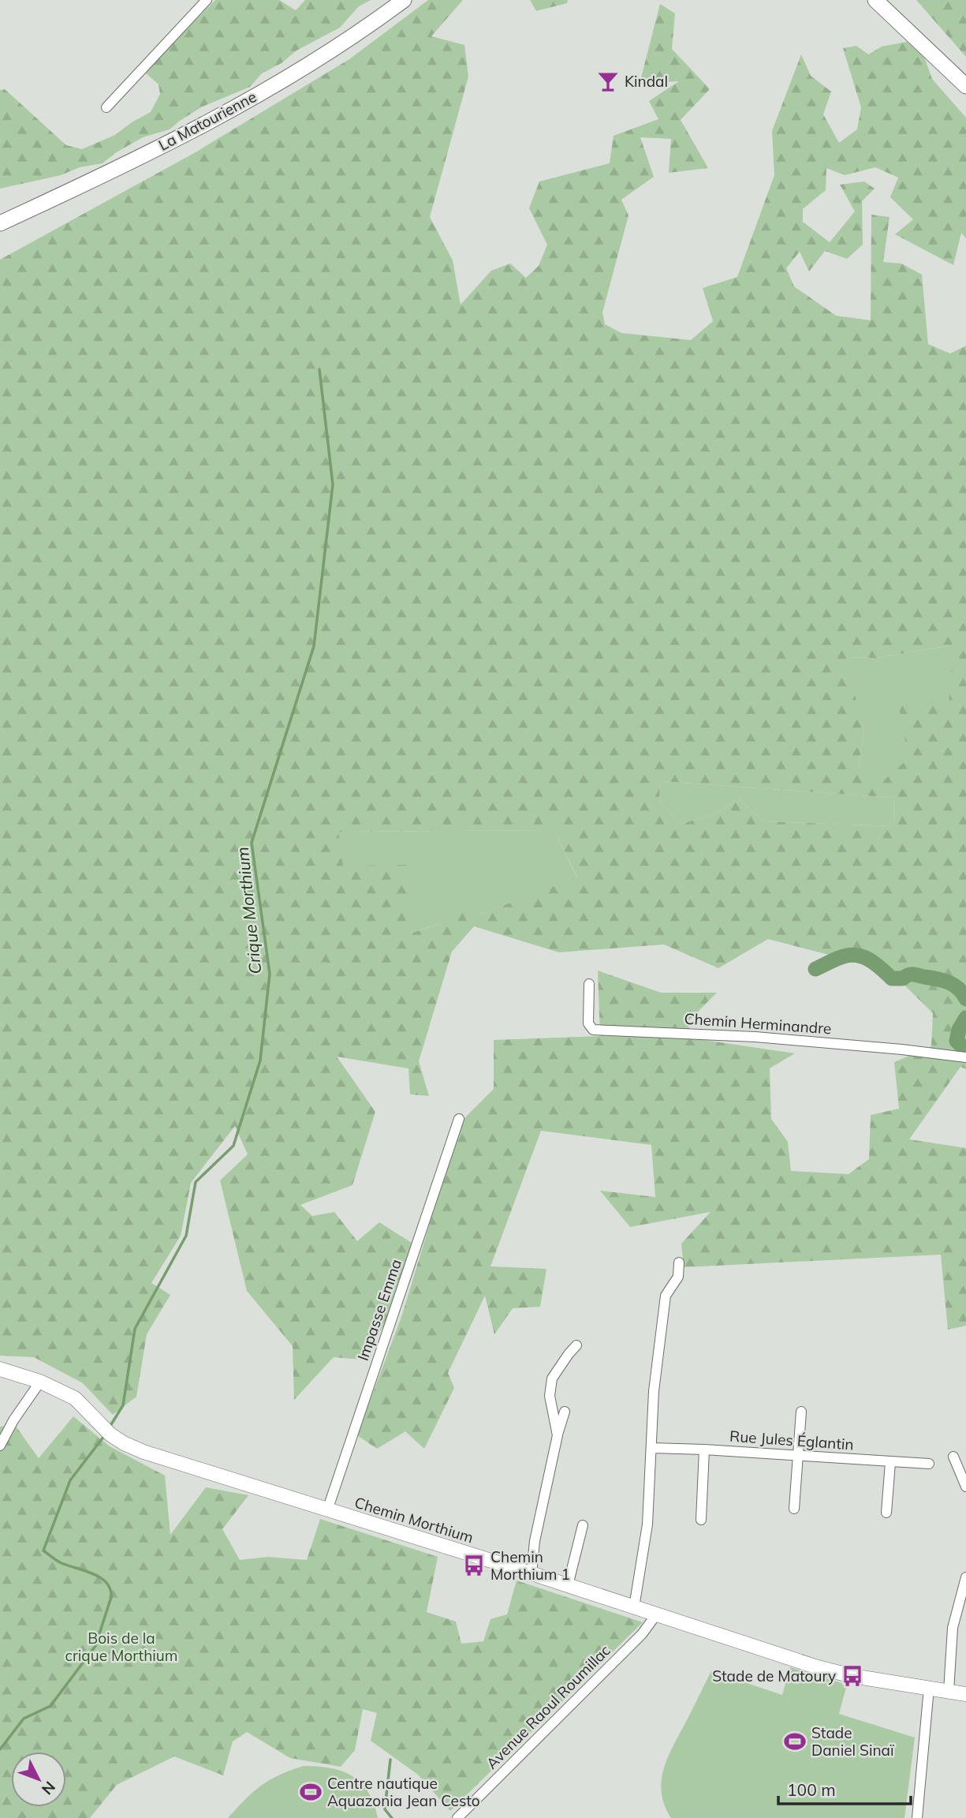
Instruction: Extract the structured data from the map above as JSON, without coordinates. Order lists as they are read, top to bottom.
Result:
{
  "streets": {
    "main road": ["La Matourienne"],
    "street": [
      "Chemin Herminandre",
      "Impasse Emma",
      "Rue Jules Églantin",
      "Chemin Morthium",
      "Avenue Raoul Roumillac"
    ]
  },
  "crossings": [
    ["Impasse Emma", "Chemin Morthium"],
    ["Chemin Morthium", "Avenue Raoul Roumillac"]
  ],
  "water": ["Crique Morthium"],
  "parks": ["Bois de la crique Morthium"],
  "places": {
    "bar": ["Kindal"],
    "bus stop": ["Chemin Morthium 1", "Stade de Matoury"],
    "sports": ["Stade Daniel Sinaï", "Centre nautique Aquazonia Jean Cesto"]
  },
  "scale_bar": "100 m",
  "north": "bottom right"
}
